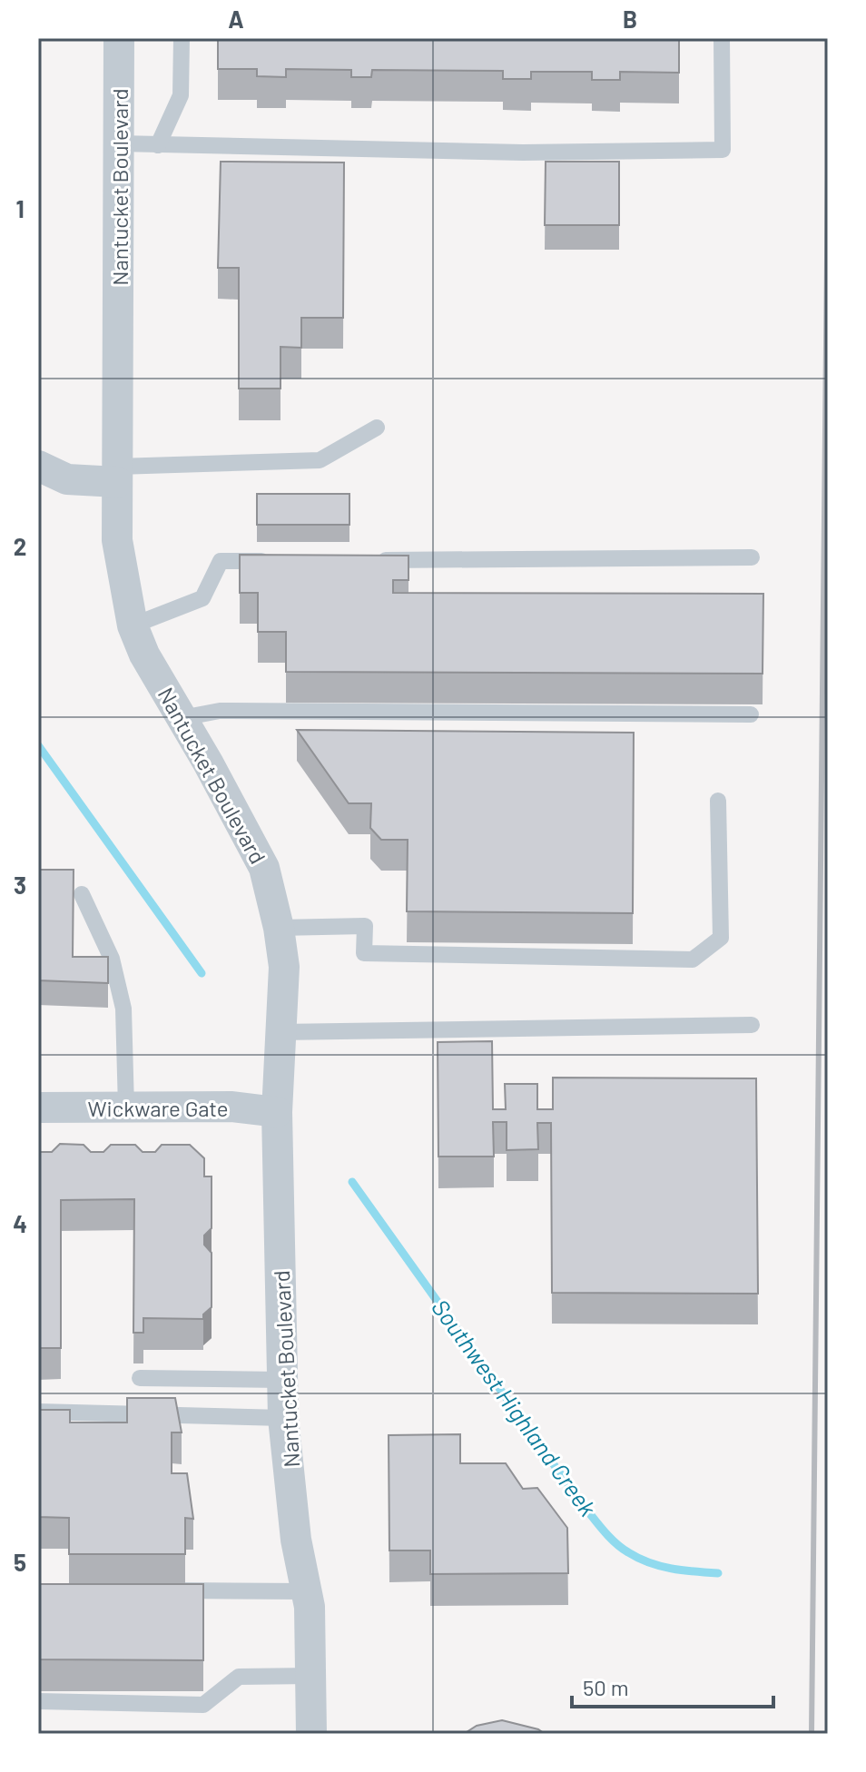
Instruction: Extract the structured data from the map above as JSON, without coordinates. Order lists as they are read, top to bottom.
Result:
{
  "streets": {
    "street": ["Nantucket Boulevard", "Wickware Gate"]
  },
  "crossings": [
    ["Nantucket Boulevard", "Wickware Gate"]
  ],
  "water": ["Southwest Highland Creek"],
  "scale_bar": "50 m",
  "grid": {
    "columns": ["A", "B"],
    "rows": [
      "1",
      "2",
      "3",
      "4",
      "5"
    ]
  }
}
